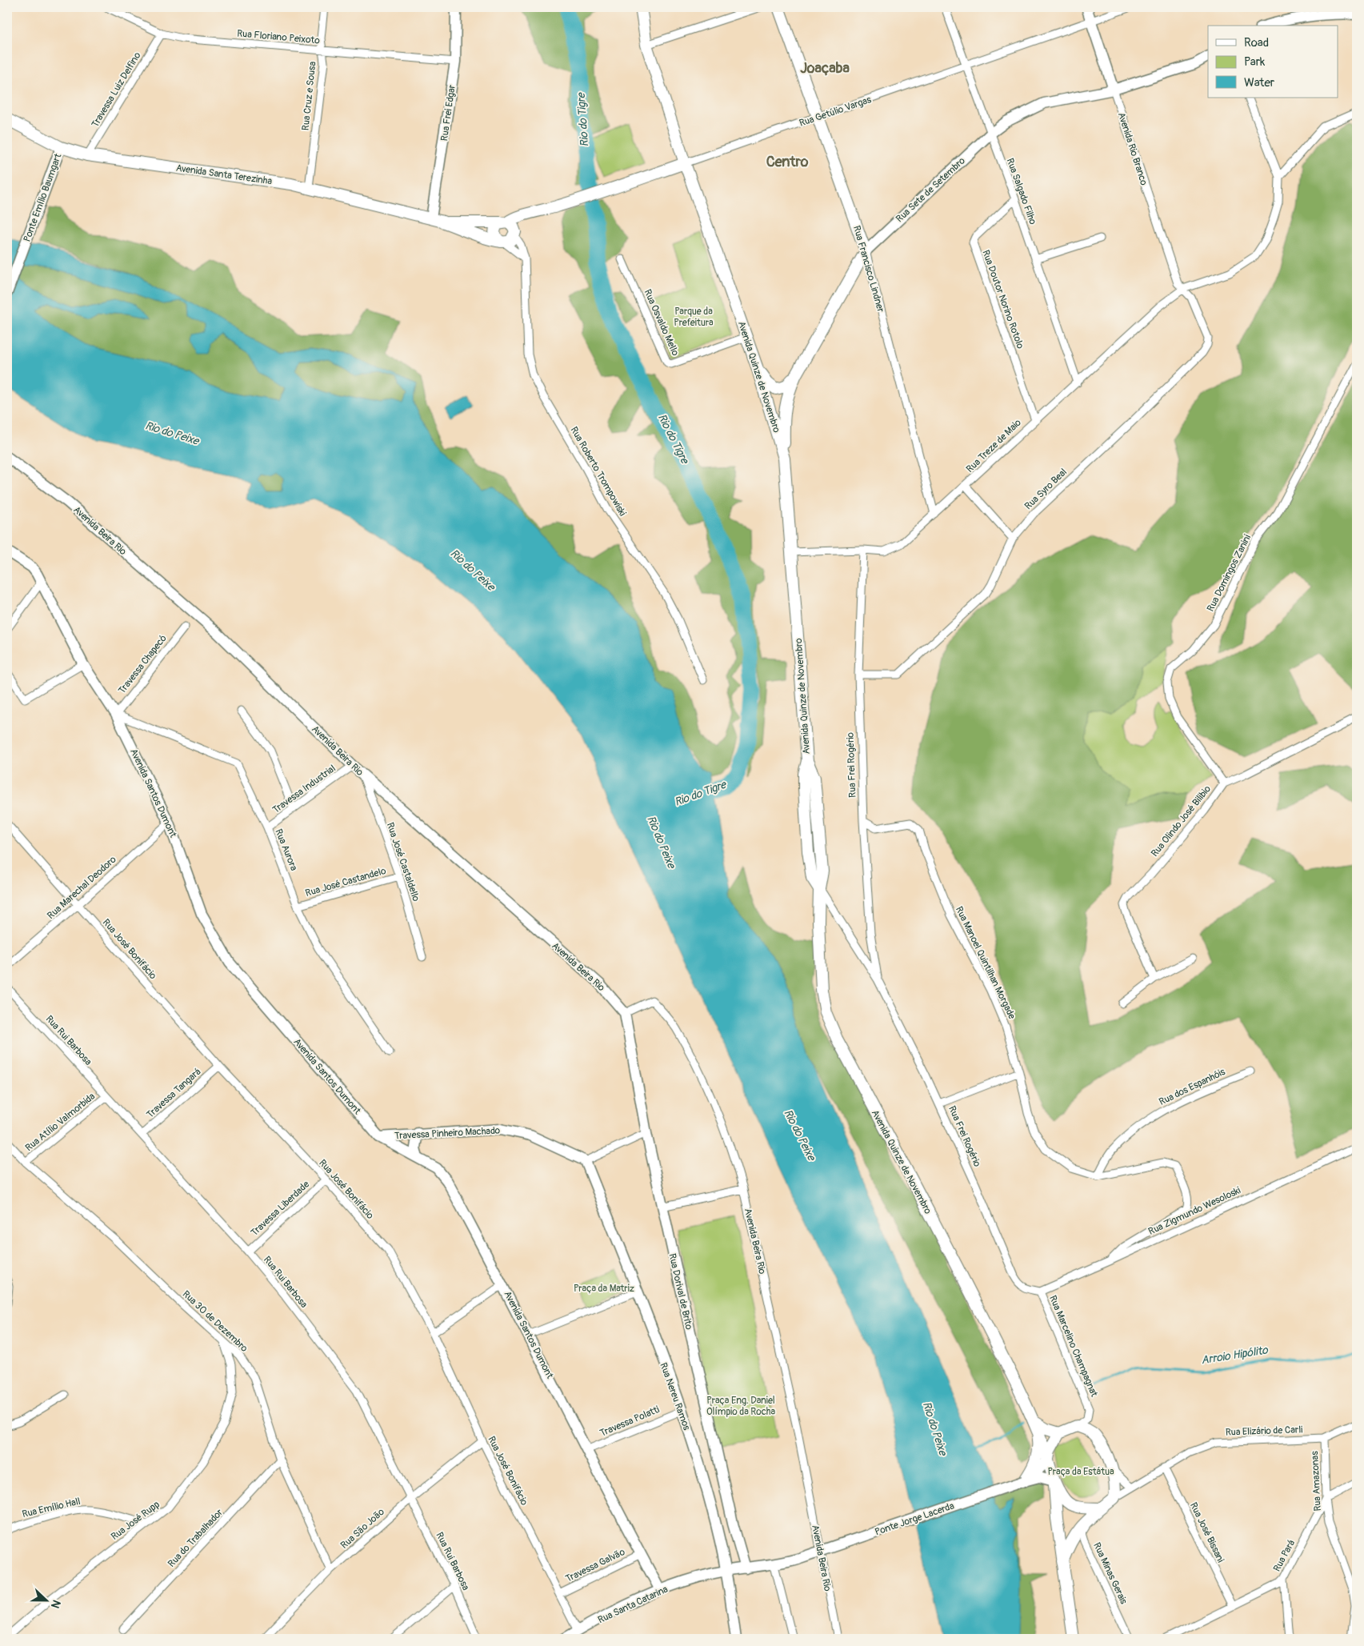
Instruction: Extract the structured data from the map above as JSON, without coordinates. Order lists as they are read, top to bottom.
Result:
{
  "streets": {
    "main road": [
      "Rua Getúlio Vargas",
      "Avenida Santa Terezinha",
      "Rua Sete de Setembro",
      "Rua Francisco Lindner",
      "Avenida Quinze de Novembro"
    ],
    "street": [
      "Rua Floriano Peixoto",
      "Travessa Luiz Delfino",
      "Rua Cruz e Sousa",
      "Rua Frei Edgar",
      "Avenida Rio Branco",
      "Rua Salgado Filho",
      "Ponte Emílio Baumgart",
      "Rua Doutor Norino Rotolo",
      "Rua Osvaldo Mello",
      "Rua Treze de Maio",
      "Rua Roberto Trompowiski",
      "Rua Syro Beal",
      "Avenida Beira Rio",
      "Rua Domingos Zanini",
      "Travessa Chapecó",
      "Rua Frei Rogério",
      "Travessa Industrial",
      "Avenida Santos Dumont",
      "Rua Olindo José Bilibio",
      "Rua Aurora",
      "Rua José Castaldello",
      "Rua José Castandelo",
      "Rua Marechal Deodoro",
      "Rua José Bonifácio",
      "Rua Manoel Quintilhan Morgade",
      "Rua Rui Barbosa",
      "Rua dos Espanhóis",
      "Travessa Tangará",
      "Rua Atílio Valmorbida",
      "Travessa Pinheiro Machado",
      "Travessa Liberdade",
      "Rua Zigmundo Wesoloski",
      "Rua Dorival de Brito",
      "Rua 30 de Dezembro",
      "Rua Marcelino Champagnat",
      "Rua Nereu Ramos",
      "Travessa Polatti",
      "Rua Elizário de Carli",
      "Rua Amazonas",
      "Rua Emílio Hall",
      "Ponte Jorge Lacerda",
      "Rua José Rupp",
      "Rua São João",
      "Rua José Bissani",
      "Rua do Trabalhador",
      "Rua Pará",
      "Travessa Galvão",
      "Rua Minas Gerais",
      "Rua Santa Catarina"
    ]
  },
  "crossings": [
    ["Rua Floriano Peixoto", "Travessa Luiz Delfino"],
    ["Rua Floriano Peixoto", "Rua Cruz e Sousa"],
    ["Rua Floriano Peixoto", "Rua Frei Edgar"],
    ["Travessa Luiz Delfino", "Avenida Santa Terezinha"],
    ["Rua Cruz e Sousa", "Avenida Santa Terezinha"],
    ["Rua Getúlio Vargas", "Avenida Rio Branco"],
    ["Rua Getúlio Vargas", "Avenida Santa Terezinha"],
    ["Rua Getúlio Vargas", "Rua Salgado Filho"],
    ["Rua Getúlio Vargas", "Rua Francisco Lindner"],
    ["Rua Getúlio Vargas", "Avenida Quinze de Novembro"],
    ["Rua Getúlio Vargas", "Rua Roberto Trompowiski"],
    ["Rua Frei Edgar", "Avenida Santa Terezinha"],
    ["Avenida Rio Branco", "Rua Sete de Setembro"],
    ["Avenida Rio Branco", "Rua Treze de Maio"],
    ["Avenida Rio Branco", "Rua Syro Beal"],
    ["Avenida Santa Terezinha", "Ponte Emílio Baumgart"],
    ["Avenida Santa Terezinha", "Rua Roberto Trompowiski"],
    ["Rua Sete de Setembro", "Rua Salgado Filho"],
    ["Rua Sete de Setembro", "Rua Francisco Lindner"],
    ["Rua Sete de Setembro", "Avenida Quinze de Novembro"],
    ["Rua Salgado Filho", "Rua Doutor Norino Rotolo"],
    ["Rua Salgado Filho", "Rua Treze de Maio"],
    ["Rua Francisco Lindner", "Rua Treze de Maio"],
    ["Rua Doutor Norino Rotolo", "Rua Treze de Maio"],
    ["Rua Osvaldo Mello", "Avenida Quinze de Novembro"],
    ["Avenida Quinze de Novembro", "Rua Treze de Maio"],
    ["Avenida Quinze de Novembro", "Rua Frei Rogério"],
    ["Avenida Quinze de Novembro", "Rua Marcelino Champagnat"],
    ["Avenida Quinze de Novembro", "Rua Elizário de Carli"],
    ["Avenida Quinze de Novembro", "Ponte Jorge Lacerda"],
    ["Rua Treze de Maio", "Rua Syro Beal"],
    ["Rua Treze de Maio", "Rua Frei Rogério"],
    ["Rua Syro Beal", "Rua Frei Rogério"],
    ["Avenida Beira Rio", "Travessa Industrial"],
    ["Avenida Beira Rio", "Rua José Castaldello"],
    ["Avenida Beira Rio", "Rua Dorival de Brito"],
    ["Rua Domingos Zanini", "Rua Olindo José Bilibio"],
    ["Travessa Chapecó", "Avenida Santos Dumont"],
    ["Travessa Chapecó", "Rua Aurora"],
    ["Rua Frei Rogério", "Rua Manoel Quintilhan Morgade"],
    ["Rua Frei Rogério", "Rua Zigmundo Wesoloski"],
    ["Rua Frei Rogério", "Rua Marcelino Champagnat"],
    ["Travessa Industrial", "Rua Aurora"],
    ["Avenida Santos Dumont", "Rua Aurora"],
    ["Avenida Santos Dumont", "Rua Marechal Deodoro"],
    ["Avenida Santos Dumont", "Travessa Pinheiro Machado"],
    ["Avenida Santos Dumont", "Travessa Polatti"],
    ["Avenida Santos Dumont", "Travessa Galvão"],
    ["Avenida Santos Dumont", "Rua Santa Catarina"],
    ["Rua Aurora", "Rua José Castandelo"],
    ["Rua José Castaldello", "Rua José Castandelo"],
    ["Rua Marechal Deodoro", "Rua José Bonifácio"],
    ["Rua José Bonifácio", "Travessa Tangará"],
    ["Rua José Bonifácio", "Travessa Liberdade"],
    ["Rua José Bonifácio", "Rua São João"],
    ["Rua José Bonifácio", "Travessa Galvão"],
    ["Rua José Bonifácio", "Rua Santa Catarina"],
    ["Rua Manoel Quintilhan Morgade", "Rua dos Espanhóis"],
    ["Rua Manoel Quintilhan Morgade", "Rua Zigmundo Wesoloski"],
    ["Rua Rui Barbosa", "Travessa Tangará"],
    ["Rua Rui Barbosa", "Rua Atílio Valmorbida"],
    ["Rua Rui Barbosa", "Travessa Liberdade"],
    ["Rua Rui Barbosa", "Rua São João"],
    ["Rua Atílio Valmorbida", "Rua 30 de Dezembro"],
    ["Travessa Pinheiro Machado", "Rua Nereu Ramos"],
    ["Rua Zigmundo Wesoloski", "Rua Marcelino Champagnat"],
    ["Rua Dorival de Brito", "Rua Santa Catarina"],
    ["Rua 30 de Dezembro", "Rua José Rupp"],
    ["Rua 30 de Dezembro", "Rua São João"],
    ["Rua 30 de Dezembro", "Rua do Trabalhador"],
    ["Rua Marcelino Champagnat", "Rua Elizário de Carli"],
    ["Rua Marcelino Champagnat", "Ponte Jorge Lacerda"],
    ["Rua Nereu Ramos", "Travessa Polatti"],
    ["Rua Nereu Ramos", "Rua Santa Catarina"],
    ["Rua Elizário de Carli", "Rua Amazonas"],
    ["Rua Elizário de Carli", "Ponte Jorge Lacerda"],
    ["Rua Elizário de Carli", "Rua José Bissani"],
    ["Rua Amazonas", "Rua Pará"],
    ["Rua Emílio Hall", "Rua José Rupp"],
    ["Ponte Jorge Lacerda", "Rua Santa Catarina"],
    ["Rua José Bissani", "Rua Pará"]
  ],
  "districts": ["Joaçaba", "Centro"],
  "water": ["Rio do Tigre", "Rio do Peixe", "Arroio Hipólito"],
  "parks": [
    "Parque da Prefeitura",
    "Praça da Matriz",
    "Praça Eng. Daniel Olímpio da Rocha",
    "Praça da Estátua"
  ],
  "legend": ["Road", "Park", "Water"],
  "north": "right"
}
